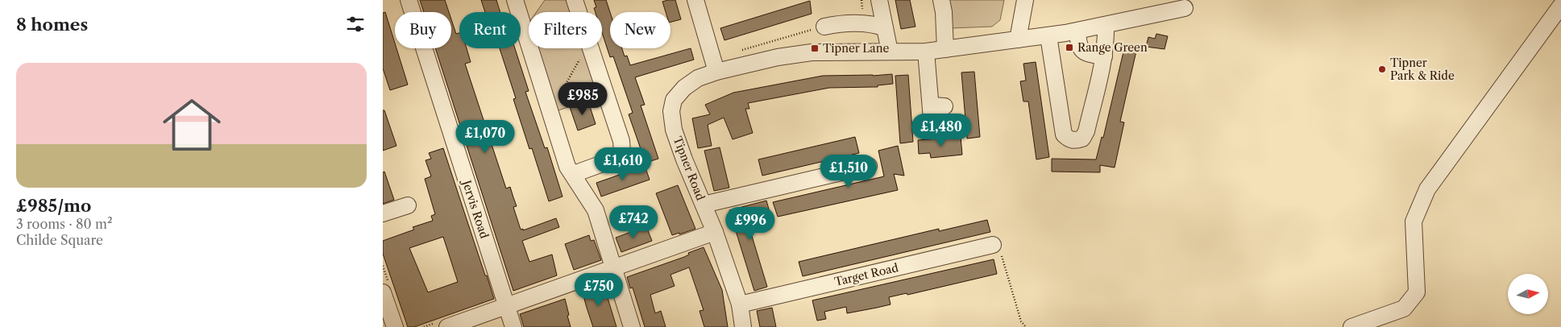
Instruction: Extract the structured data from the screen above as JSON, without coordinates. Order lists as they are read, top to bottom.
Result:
{
  "streets": {
    "street": ["Tipner Road", "Jervis Road", "Target Road"]
  },
  "crossings": [
    ["Tipner Road", "Target Road"]
  ],
  "places": {
    "transit": ["Range Green", "Tipner Lane"],
    "other": ["Tipner Park & Ride"]
  },
  "north": "right",
  "page": {
    "heading": "8 homes",
    "chip": [
      "Buy",
      "Rent",
      "Filters",
      "New"
    ],
    "list": [
      {
        "name": "£985/mo",
        "note": "3 rooms · 80 m² · Childe Square"
      }
    ],
    "price": [
      "£985",
      "£1,480",
      "£1,070",
      "£1,610",
      "£1,510",
      "£742",
      "£996",
      "£750"
    ]
  }
}
